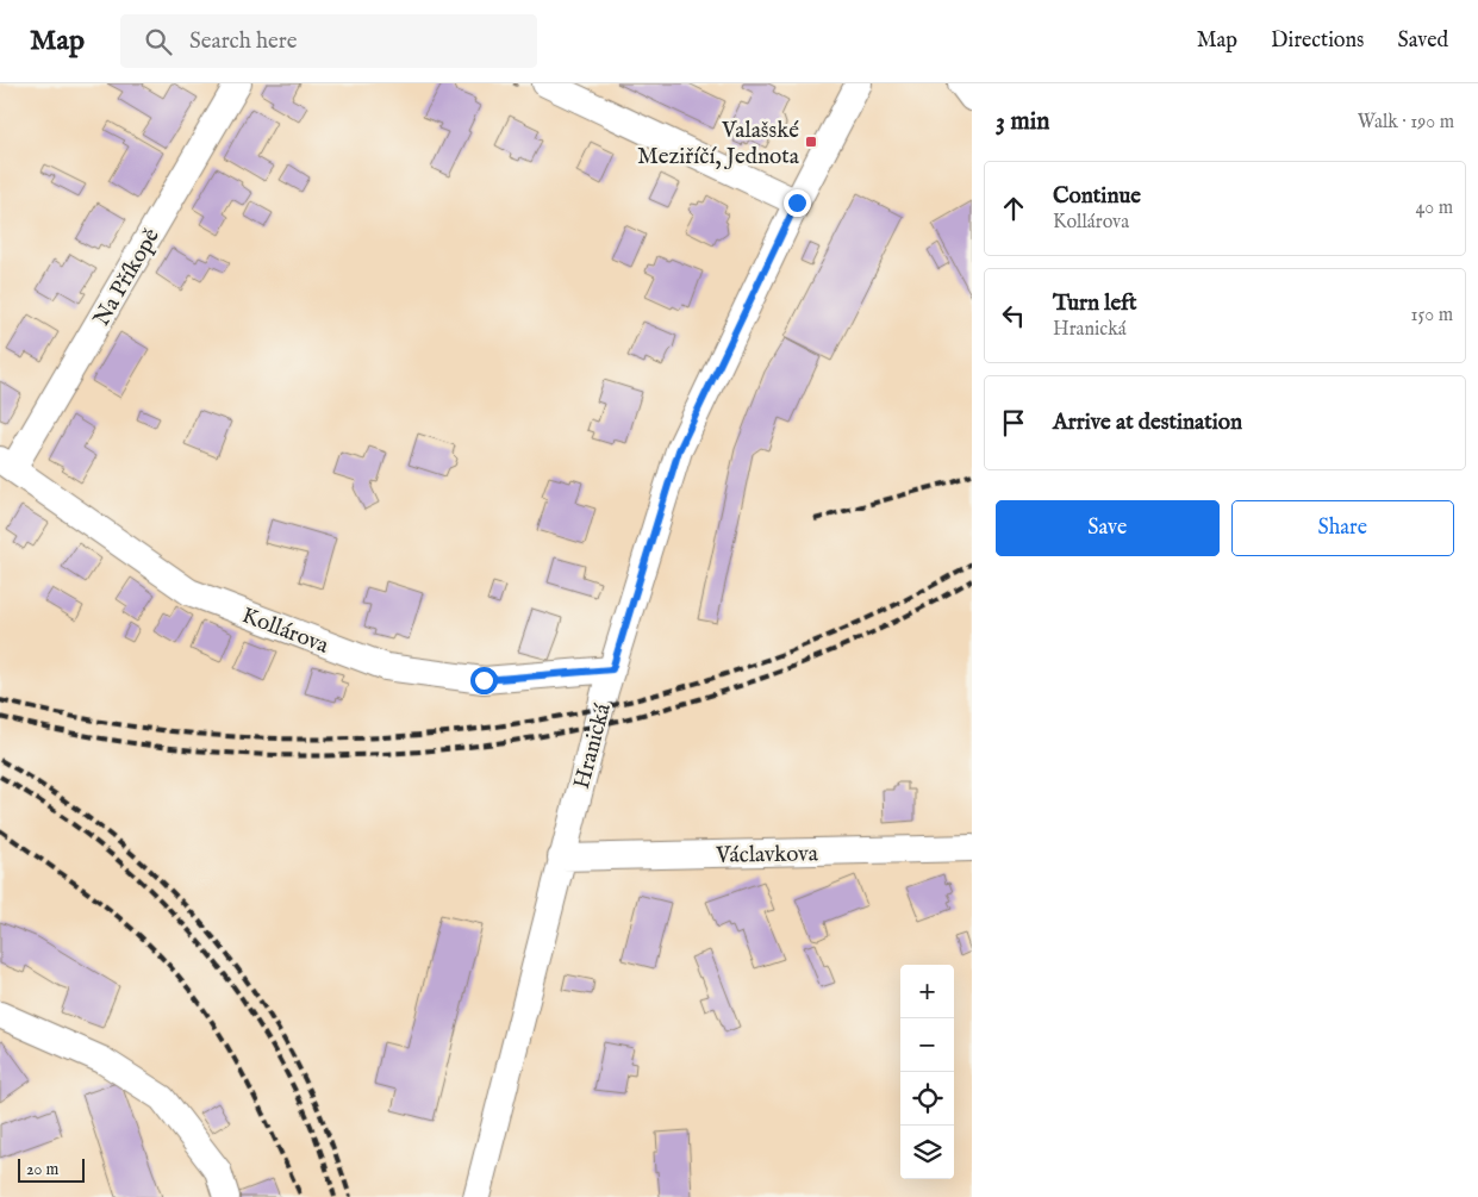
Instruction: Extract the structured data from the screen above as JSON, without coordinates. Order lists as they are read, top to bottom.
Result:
{
  "streets": {
    "street": [
      "Na Příkopě",
      "Kollárova",
      "Hranická",
      "Václavkova"
    ]
  },
  "crossings": [
    ["Na Příkopě", "Kollárova"],
    ["Kollárova", "Hranická"],
    ["Hranická", "Václavkova"]
  ],
  "places": {
    "transit": ["Valašské Meziříčí, Jednota"]
  },
  "scale_bar": "20 m",
  "page": {
    "header": "Map",
    "search": "Search here",
    "nav": ["Map", "Directions", "Saved"],
    "heading": ["3 min", "Walk · 190 m"],
    "list": [
      ["Continue", "Kollárova", "40 m"],
      ["Turn left", "Hranická", "150 m"],
      "Arrive at destination"
    ],
    "buttons": ["Save", "Share"],
    "map_buttons": ["+", "−"],
    "scale": "20 m"
  }
}
